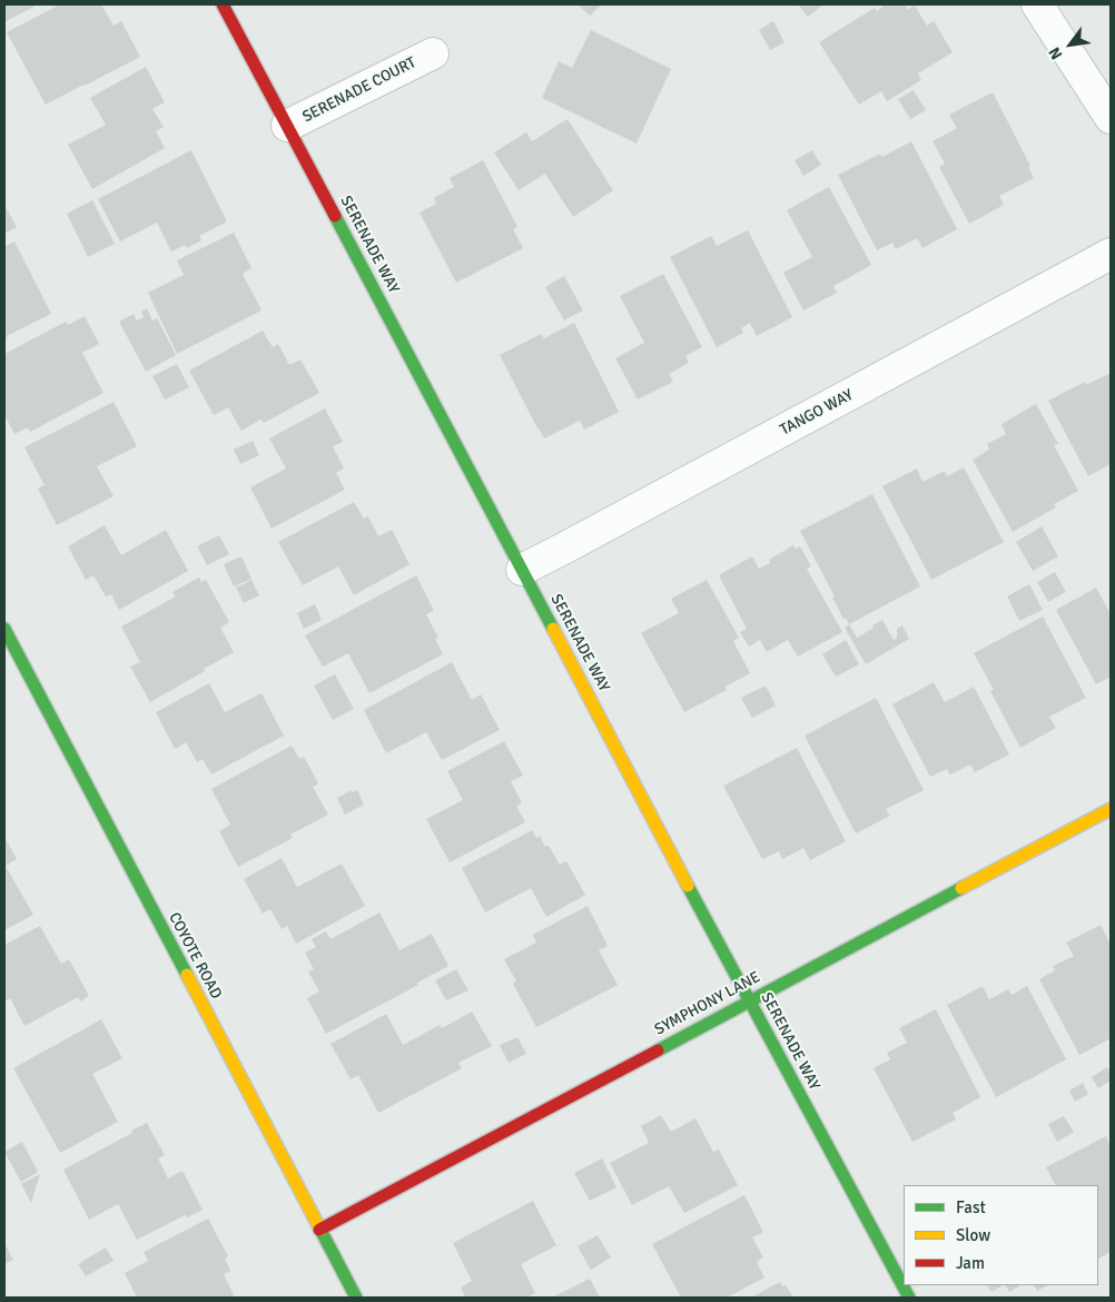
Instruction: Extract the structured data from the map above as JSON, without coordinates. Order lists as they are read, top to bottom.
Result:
{
  "streets": {
    "street": [
      "SERENADE COURT",
      "SERENADE WAY",
      "TANGO WAY",
      "COYOTE ROAD",
      "SYMPHONY LANE"
    ]
  },
  "crossings": [
    ["SERENADE COURT", "SERENADE WAY"],
    ["SERENADE WAY", "TANGO WAY"],
    ["SERENADE WAY", "SYMPHONY LANE"],
    ["COYOTE ROAD", "SYMPHONY LANE"]
  ],
  "legend": ["Fast", "Slow", "Jam"],
  "north": "bottom left"
}
